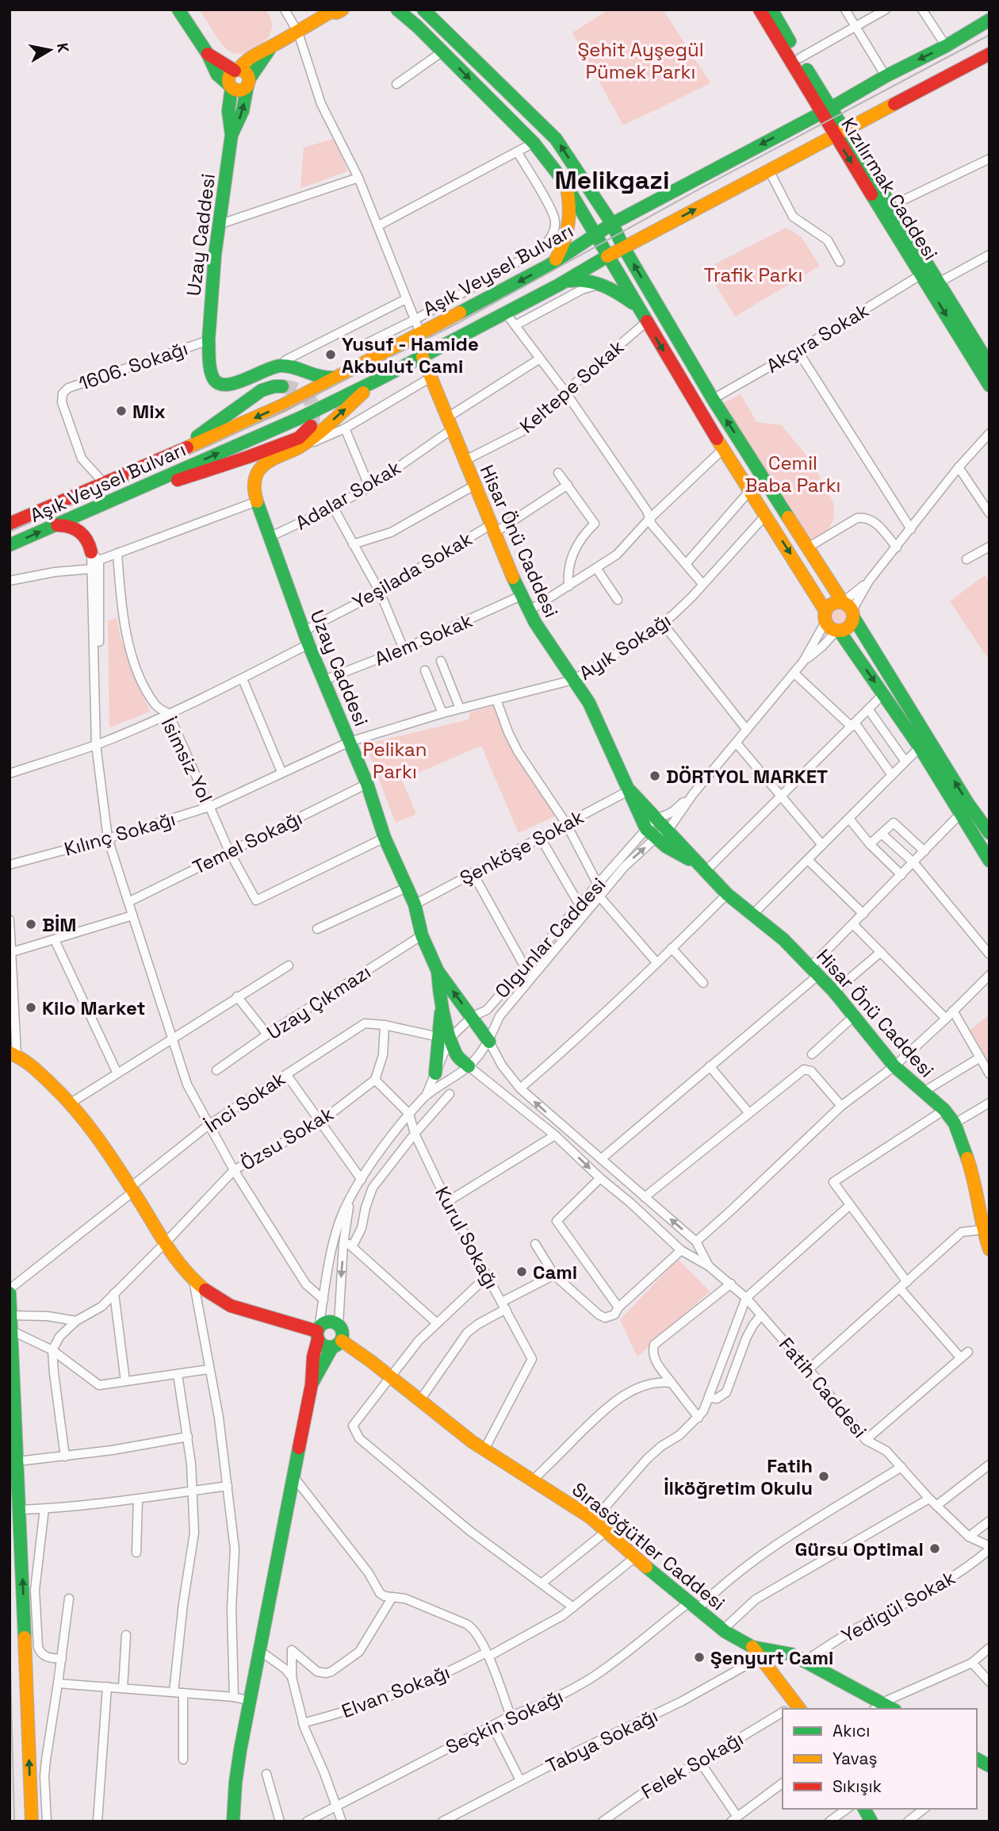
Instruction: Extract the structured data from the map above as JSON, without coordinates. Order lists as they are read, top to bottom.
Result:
{
  "streets": {
    "main road": [
      "Kızılırmak Caddesi",
      "Uzay Caddesi",
      "Aşık Veysel Bulvarı",
      "Hisar Önü Caddesi",
      "Sırasöğütler Caddesi"
    ],
    "street": [
      "Akçıra Sokak",
      "1606. Sokağı",
      "Keltepe Sokak",
      "Adalar Sokak",
      "Yeşilada Sokak",
      "Alem Sokak",
      "Ayık Sokağı",
      "İsimsiz Yol",
      "Kılınç Sokağı",
      "Temel Sokağı",
      "Şenköşe Sokak",
      "Olgunlar Caddesi",
      "Uzay Çıkmazı",
      "İnci Sokak",
      "Özsu Sokak",
      "Kurul Sokağı",
      "Fatih Caddesi",
      "Yedigül Sokak",
      "Elvan Sokağı",
      "Seçkin Sokağı",
      "Tabya Sokağı",
      "Felek Sokağı"
    ]
  },
  "crossings": [
    ["Kızılırmak Caddesi", "Aşık Veysel Bulvarı"],
    ["Kızılırmak Caddesi", "Akçıra Sokak"],
    ["Uzay Caddesi", "Aşık Veysel Bulvarı"],
    ["Uzay Caddesi", "1606. Sokağı"],
    ["Uzay Caddesi", "Adalar Sokak"],
    ["Uzay Caddesi", "Yeşilada Sokak"],
    ["Uzay Caddesi", "Alem Sokak"],
    ["Uzay Caddesi", "Ayık Sokağı"],
    ["Uzay Caddesi", "İsimsiz Yol"],
    ["Uzay Caddesi", "Kılınç Sokağı"],
    ["Uzay Caddesi", "Temel Sokağı"],
    ["Uzay Caddesi", "Şenköşe Sokak"],
    ["Uzay Caddesi", "Olgunlar Caddesi"],
    ["Uzay Caddesi", "Uzay Çıkmazı"],
    ["Uzay Caddesi", "Fatih Caddesi"],
    ["Aşık Veysel Bulvarı", "1606. Sokağı"],
    ["Aşık Veysel Bulvarı", "Hisar Önü Caddesi"],
    ["Keltepe Sokak", "Hisar Önü Caddesi"],
    ["Adalar Sokak", "Hisar Önü Caddesi"],
    ["Hisar Önü Caddesi", "Yeşilada Sokak"],
    ["Hisar Önü Caddesi", "Alem Sokak"],
    ["Hisar Önü Caddesi", "Ayık Sokağı"],
    ["Hisar Önü Caddesi", "Şenköşe Sokak"],
    ["Hisar Önü Caddesi", "Olgunlar Caddesi"],
    ["Ayık Sokağı", "Kılınç Sokağı"],
    ["İsimsiz Yol", "Kılınç Sokağı"],
    ["İsimsiz Yol", "Temel Sokağı"],
    ["Olgunlar Caddesi", "Kurul Sokağı"],
    ["Olgunlar Caddesi", "Fatih Caddesi"],
    ["Kurul Sokağı", "Sırasöğütler Caddesi"],
    ["Fatih Caddesi", "Yedigül Sokak"],
    ["Fatih Caddesi", "Seçkin Sokağı"],
    ["Sırasöğütler Caddesi", "Yedigül Sokak"],
    ["Sırasöğütler Caddesi", "Elvan Sokağı"],
    ["Sırasöğütler Caddesi", "Seçkin Sokağı"],
    ["Sırasöğütler Caddesi", "Tabya Sokağı"]
  ],
  "districts": ["Melikgazi"],
  "parks": [
    "Şehit Ayşegül Pümek Parkı",
    "Trafik Parkı",
    "Cemil Baba Parkı",
    "Pelikan Parkı"
  ],
  "places": [
    "Yusuf - Hamide Akbulut Cami",
    "Mix",
    "DÖRTYOL MARKET",
    "BİM",
    "Kilo Market",
    "Cami",
    "Fatih İlköğretim Okulu",
    "Gürsu Optimal",
    "Şenyurt Cami"
  ],
  "legend": ["Akıcı", "Yavaş", "Sıkışık"],
  "north": "right"
}
